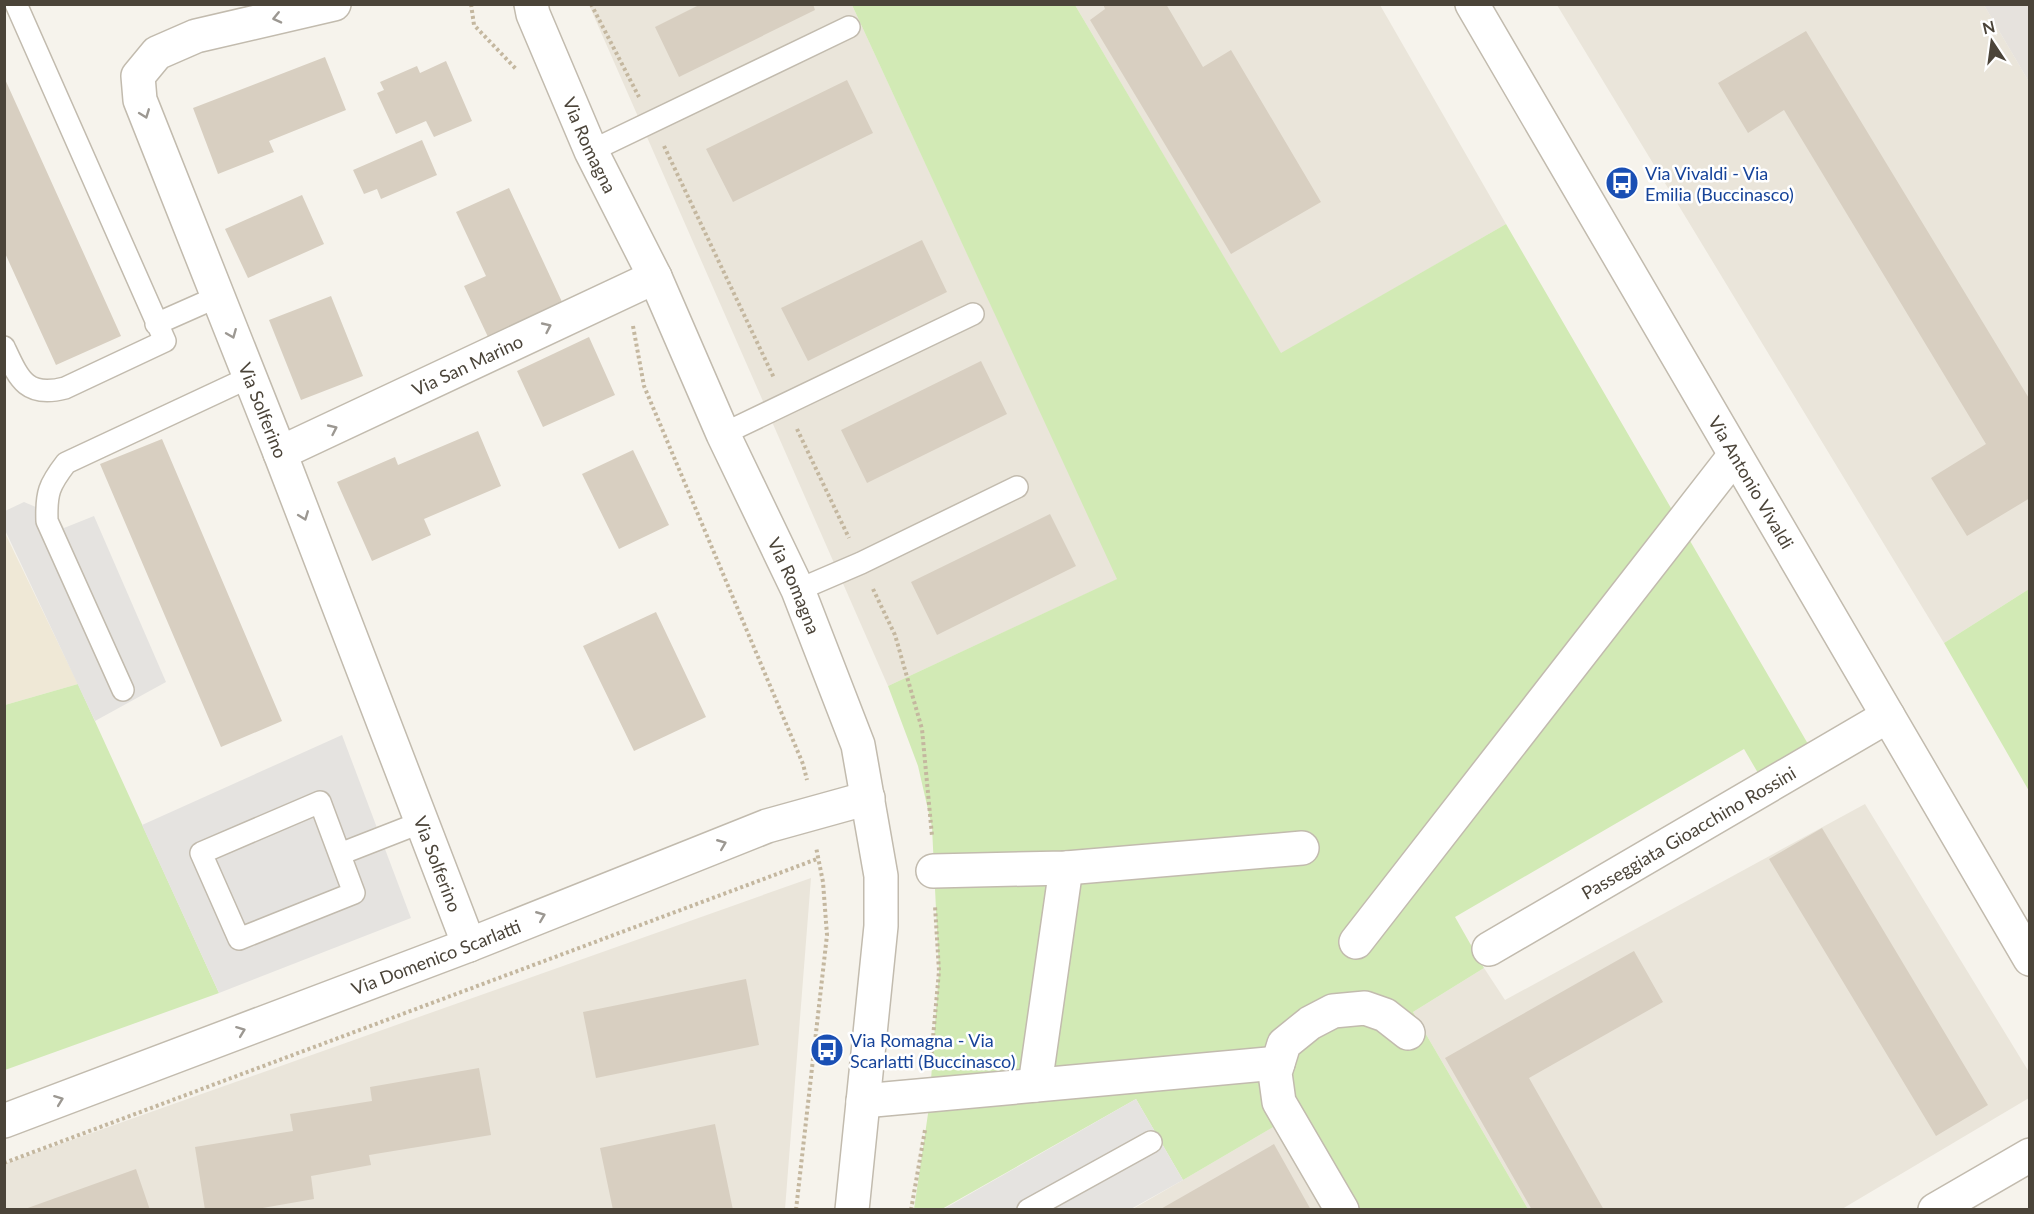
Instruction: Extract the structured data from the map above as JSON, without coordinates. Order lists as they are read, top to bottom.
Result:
{
  "streets": {
    "street": [
      "Via Romagna",
      "Via San Marino",
      "Via Solferino",
      "Via Antonio Vivaldi",
      "Passeggiata Gioacchino Rossini",
      "Via Domenico Scarlatti"
    ]
  },
  "crossings": [
    ["Via Romagna", "Via San Marino"],
    ["Via Romagna", "Via Domenico Scarlatti"],
    ["Via San Marino", "Via Solferino"],
    ["Via Solferino", "Via Domenico Scarlatti"],
    ["Via Antonio Vivaldi", "Passeggiata Gioacchino Rossini"]
  ],
  "one_way": ["Via San Marino", "Via Domenico Scarlatti"],
  "places": {
    "bus stop": ["Via Vivaldi - Via Emilia (Buccinasco)", "Via Romagna - Via Scarlatti (Buccinasco)"]
  },
  "north": "top"
}
